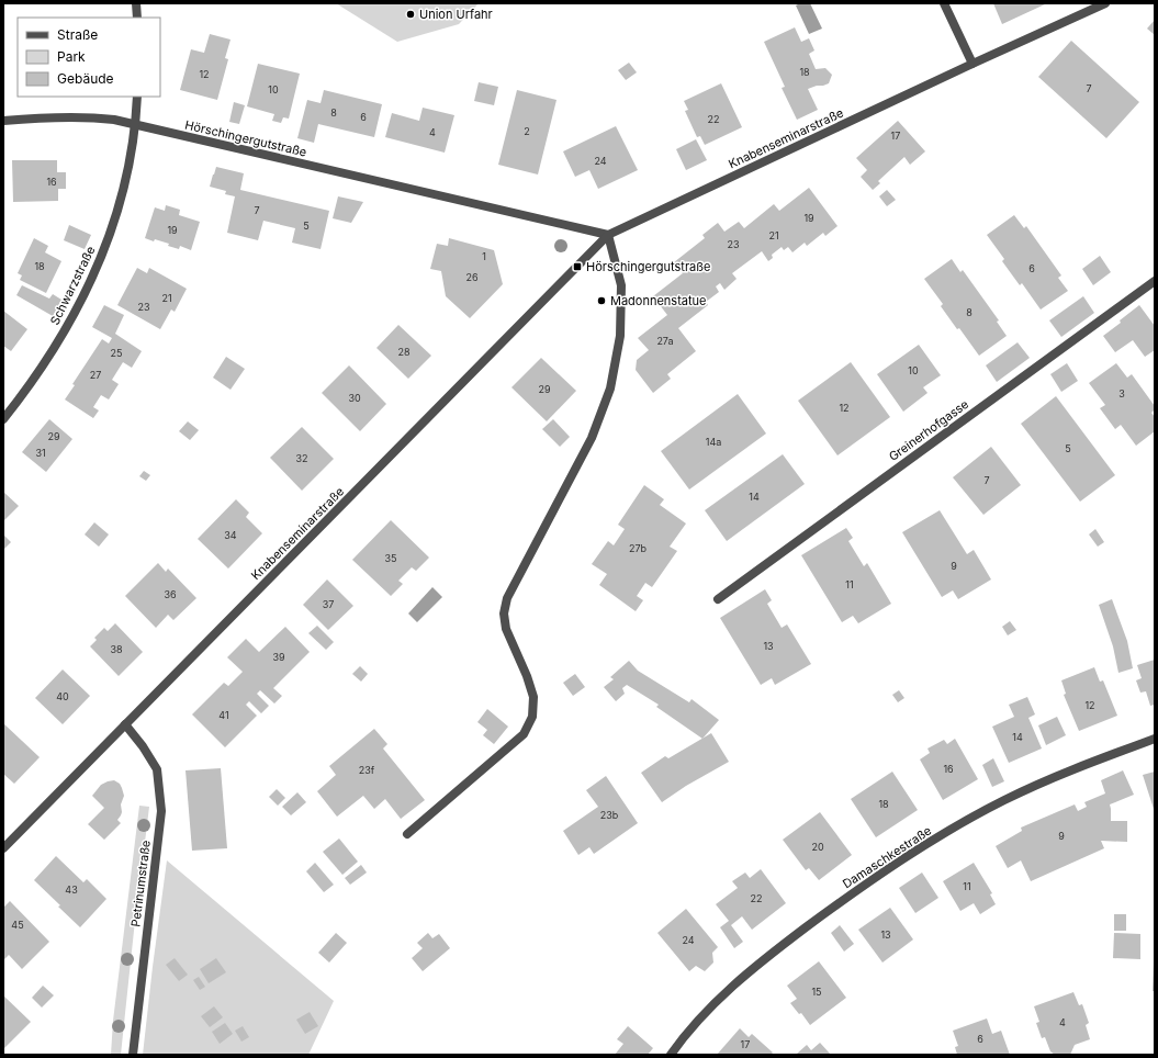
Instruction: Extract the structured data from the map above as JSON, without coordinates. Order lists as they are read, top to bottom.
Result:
{
  "streets": {
    "street": [
      "Hörschingergutstraße",
      "Knabenseminarstraße",
      "Schwarzstraße",
      "Greinerhofgasse",
      "Damaschkestraße",
      "Petrinumstraße"
    ]
  },
  "crossings": [
    ["Hörschingergutstraße", "Knabenseminarstraße"],
    ["Hörschingergutstraße", "Schwarzstraße"],
    ["Knabenseminarstraße", "Petrinumstraße"]
  ],
  "places": {
    "other": ["Union Urfahr", "Madonnenstatue"],
    "transit": ["Hörschingergutstraße"]
  },
  "house_numbers": [
    "18",
    "12",
    "7",
    "10",
    "8",
    "6",
    "22",
    "2",
    "4",
    "17",
    "24",
    "16",
    "7",
    "19",
    "5",
    "19",
    "21",
    "23",
    "1",
    "18",
    "6",
    "26",
    "21",
    "23",
    "8",
    "27a",
    "28",
    "25",
    "10",
    "27",
    "29",
    "3",
    "30",
    "12",
    "29",
    "14a",
    "5",
    "31",
    "32",
    "7",
    "14",
    "34",
    "27b",
    "35",
    "9",
    "11",
    "36",
    "37",
    "13",
    "38",
    "39",
    "40",
    "12",
    "41",
    "14",
    "16",
    "23f",
    "18",
    "23b",
    "9",
    "20",
    "11",
    "43",
    "22",
    "45",
    "13",
    "24",
    "15",
    "4",
    "6",
    "17"
  ],
  "legend": ["Straße", "Park", "Gebäude"]
}
